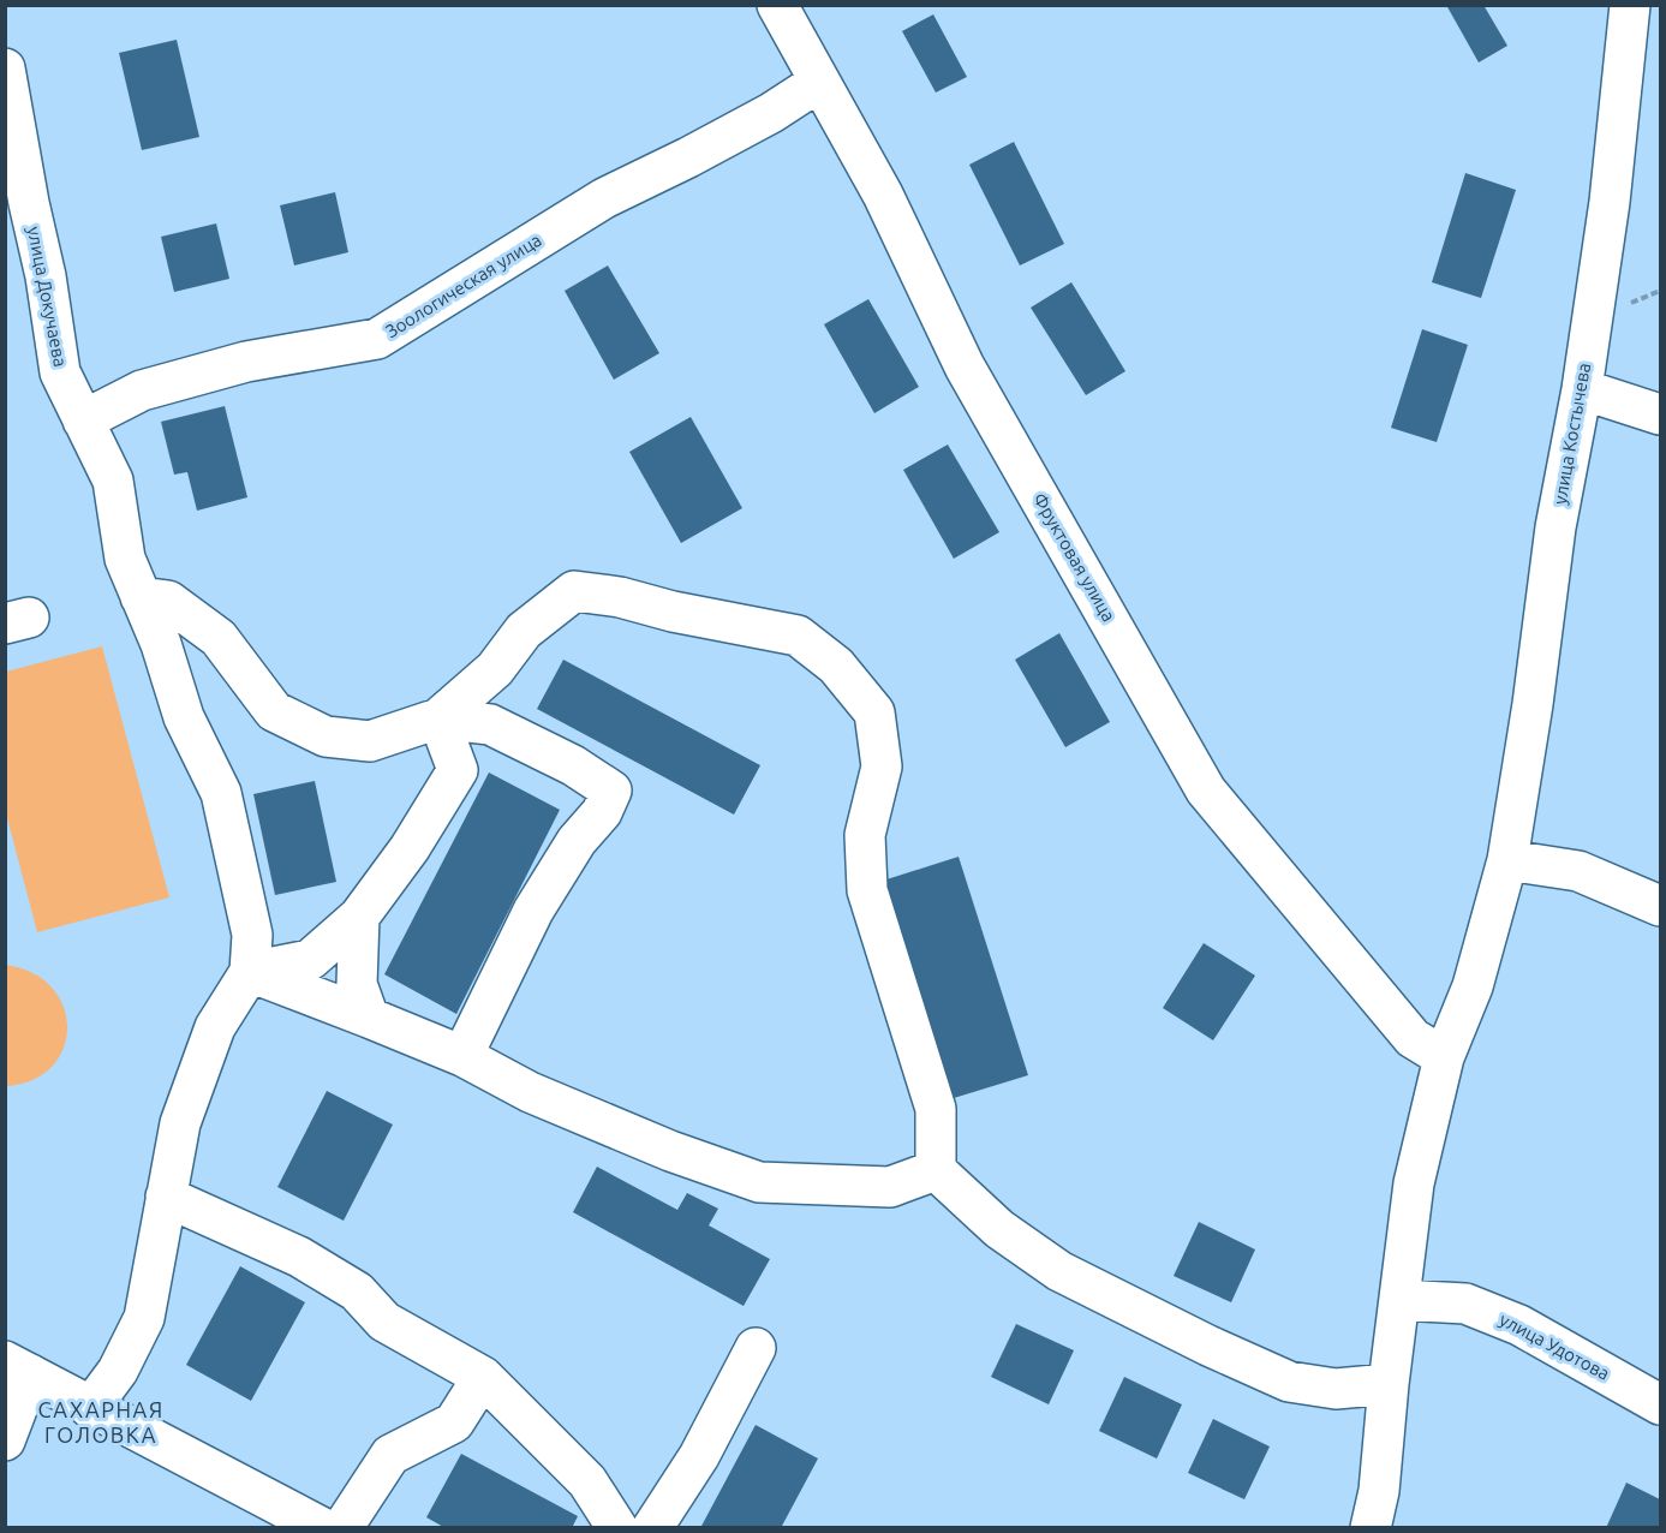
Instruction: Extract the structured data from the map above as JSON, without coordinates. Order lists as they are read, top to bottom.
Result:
{
  "streets": {
    "street": [
      "Зоологическая улица",
      "улица Докучаева",
      "улица Костычева",
      "Фруктовая улица",
      "улица Удотова"
    ]
  },
  "crossings": [
    ["Зоологическая улица", "улица Докучаева"],
    ["Зоологическая улица", "Фруктовая улица"],
    ["улица Костычева", "Фруктовая улица"],
    ["улица Костычева", "улица Удотова"]
  ],
  "districts": ["САХАРНАЯ ГОЛОВКА"]
}
